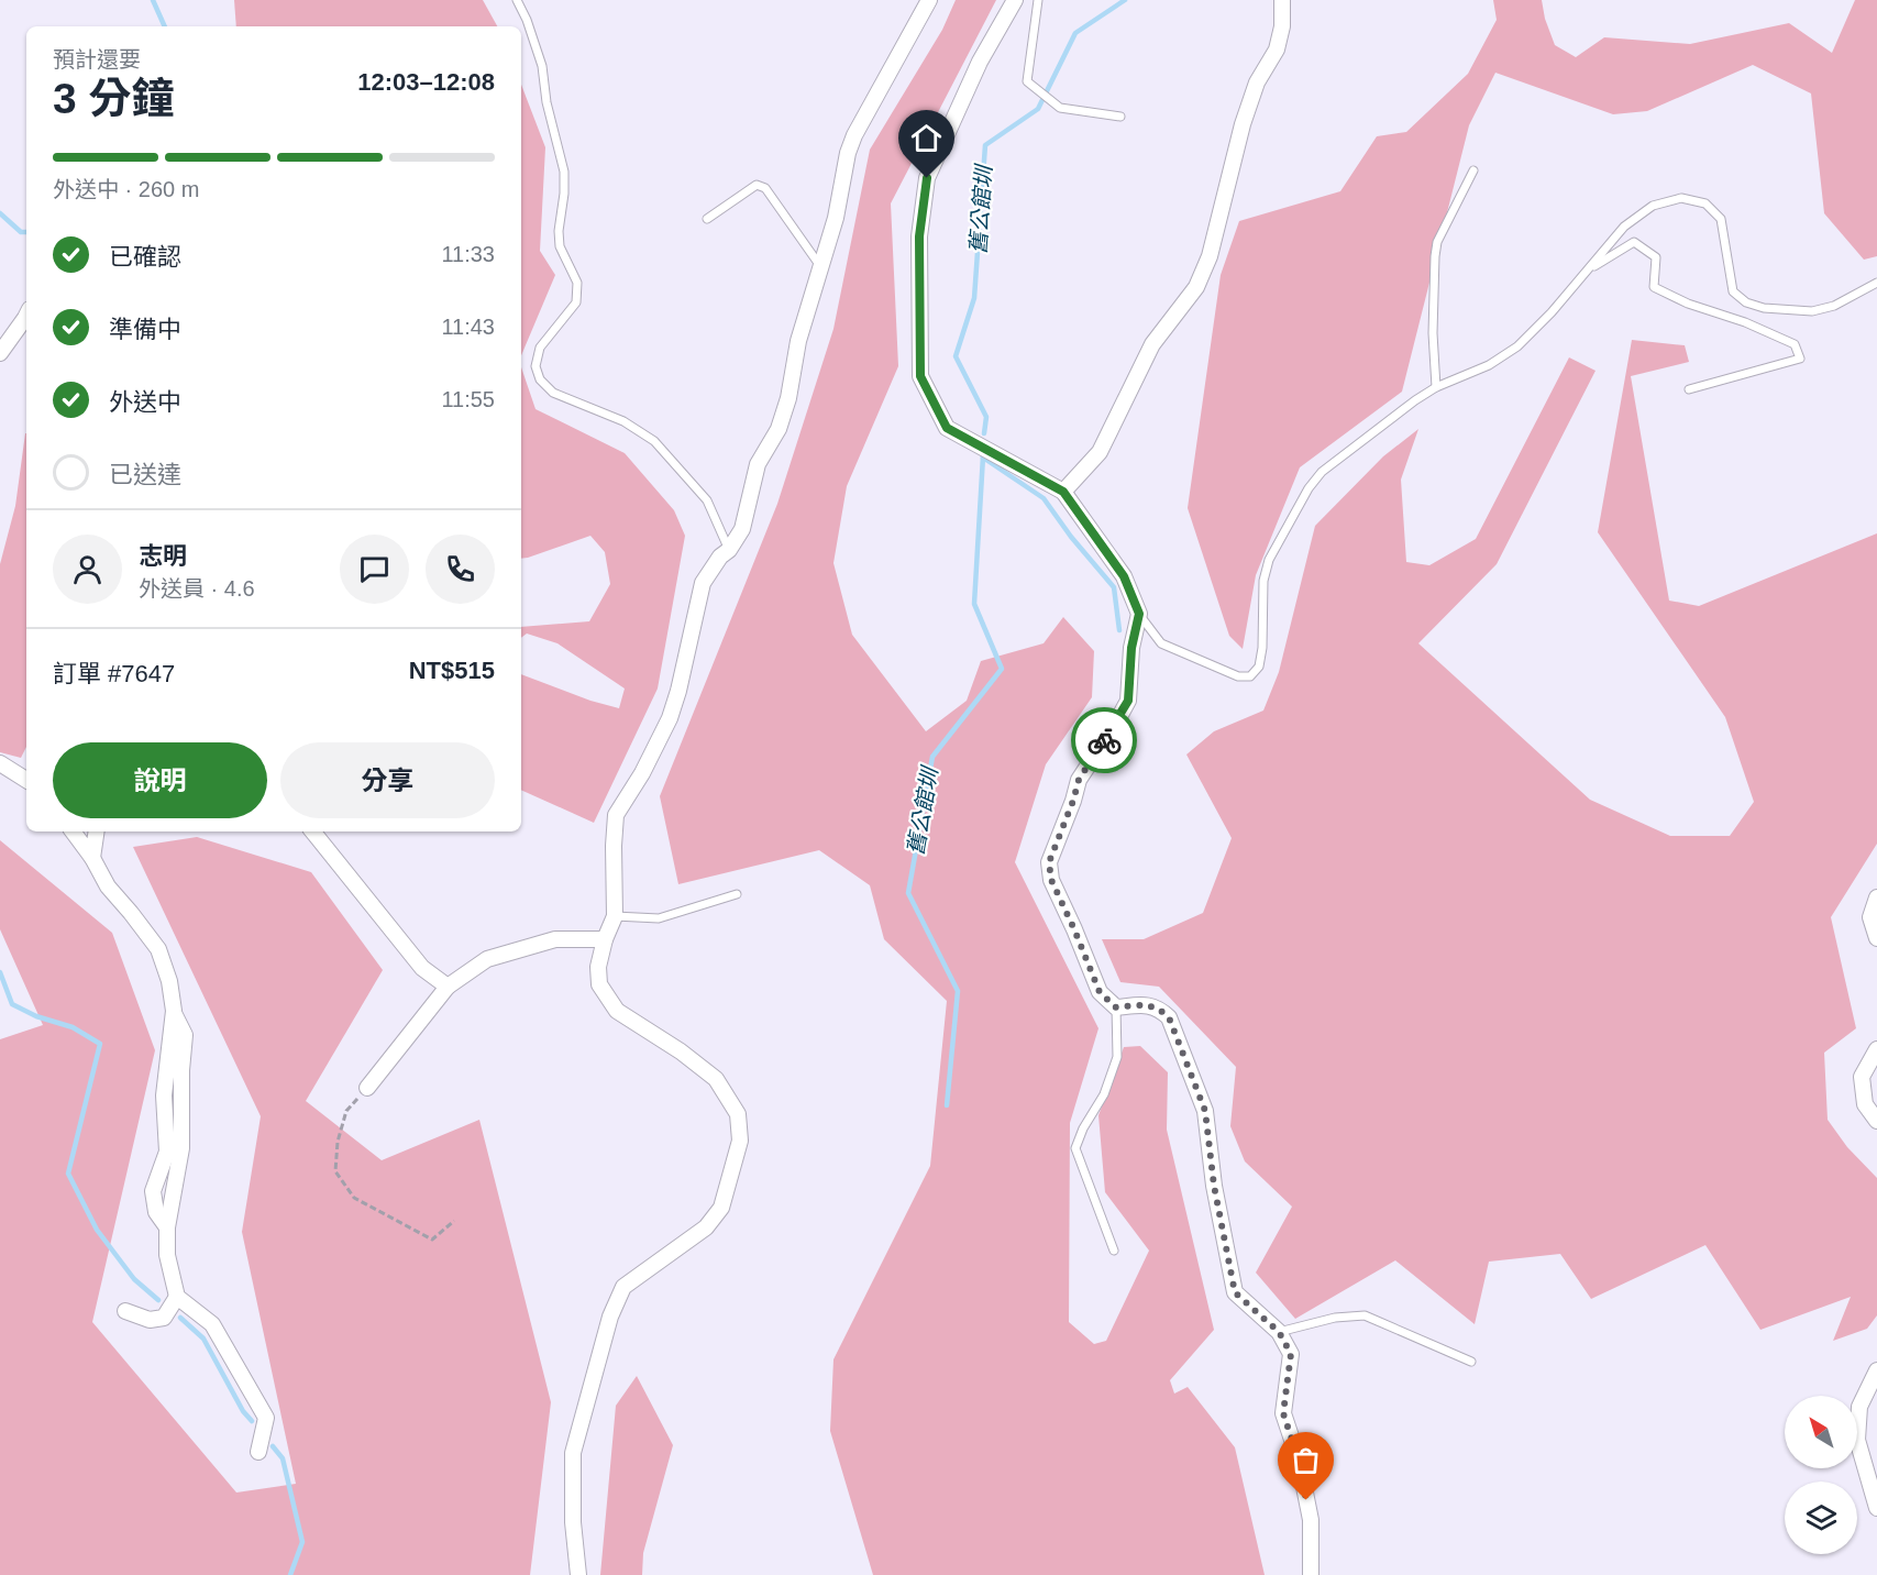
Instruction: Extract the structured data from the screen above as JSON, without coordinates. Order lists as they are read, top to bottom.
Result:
{
  "water": ["舊公館圳"],
  "north": "top left",
  "page": {
    "heading": ["3 分鐘", "預計還要", "12:03–12:08"],
    "panel": [
      "志明",
      "外送員 · 4.6",
      "訂單 #7647",
      "NT$515"
    ],
    "bar": "外送中 · 260 m",
    "list": [
      ["已確認", "11:33"],
      ["準備中", "11:43"],
      ["外送中", "11:55"],
      "已送達"
    ],
    "buttons": ["說明", "分享"]
  }
}
